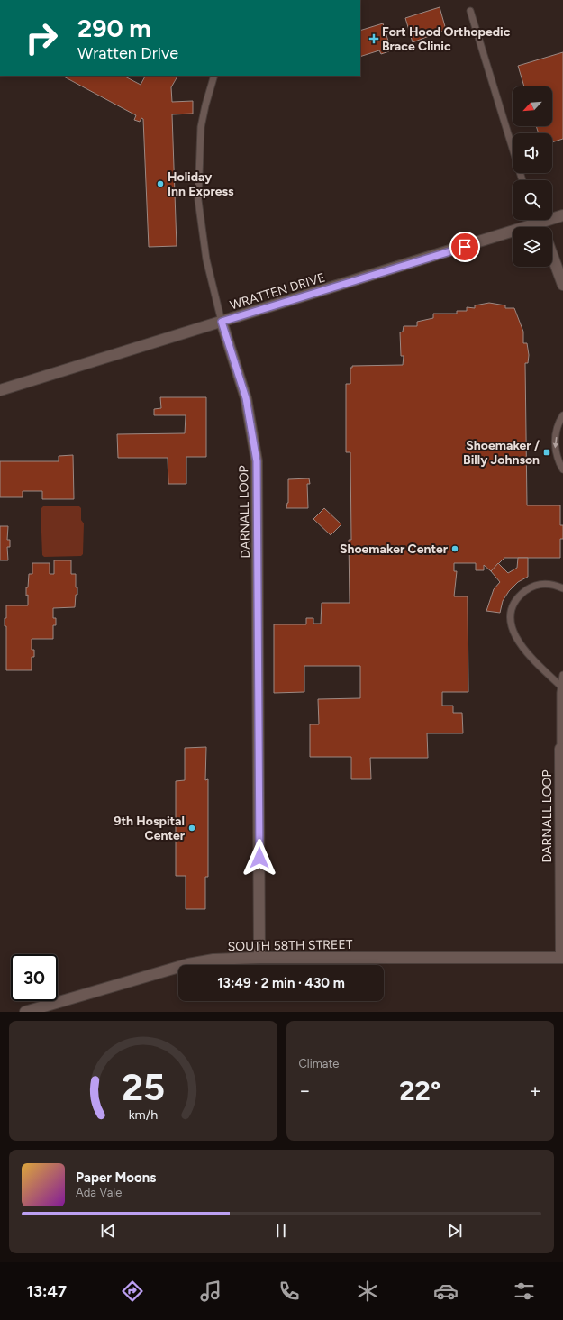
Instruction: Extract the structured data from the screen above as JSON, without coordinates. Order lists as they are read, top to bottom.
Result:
{
  "streets": {
    "street": ["WRATTEN DRIVE", "DARNALL LOOP", "SOUTH 58TH STREET"]
  },
  "crossings": [
    ["WRATTEN DRIVE", "DARNALL LOOP"],
    ["DARNALL LOOP", "SOUTH 58TH STREET"]
  ],
  "places": {
    "health": ["Fort Hood Orthopedic Brace Clinic"],
    "other": ["Holiday Inn Express", "Shoemaker Center", "9th Hospital Center"],
    "transit": ["Shoemaker / Billy Johnson"]
  },
  "north": "bottom left",
  "page": {
    "turn": ["290 m", "Wratten Drive"],
    "limit": "30",
    "trip": "13:49 · 2 min · 430 m",
    "tile": "Climate",
    "heat": ["−", "22°", "+"],
    "song": ["Paper Moons", "Ada Vale"],
    "tabs": "13:47",
    "gauge": ["25", "km/h"]
  }
}
